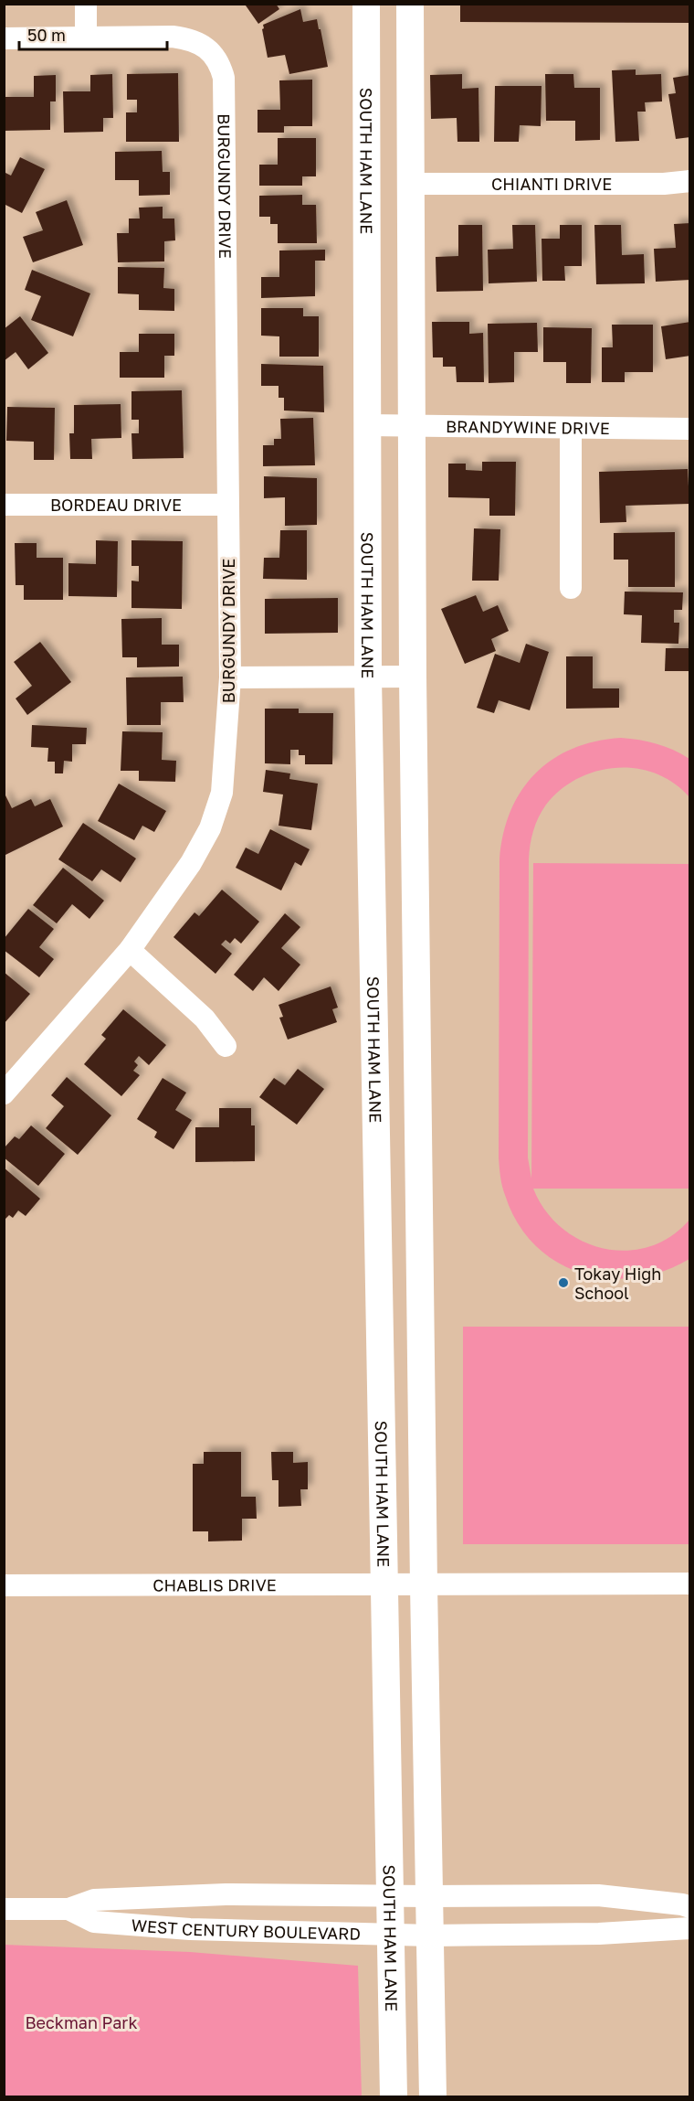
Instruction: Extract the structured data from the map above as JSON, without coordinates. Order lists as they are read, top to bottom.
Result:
{
  "streets": {
    "main road": ["SOUTH HAM LANE"],
    "street": [
      "CHIANTI DRIVE",
      "BURGUNDY DRIVE",
      "BRANDYWINE DRIVE",
      "BORDEAU DRIVE",
      "CHABLIS DRIVE",
      "WEST CENTURY BOULEVARD"
    ]
  },
  "crossings": [
    ["SOUTH HAM LANE", "BRANDYWINE DRIVE"],
    ["SOUTH HAM LANE", "CHABLIS DRIVE"],
    ["SOUTH HAM LANE", "WEST CENTURY BOULEVARD"],
    ["BURGUNDY DRIVE", "BORDEAU DRIVE"]
  ],
  "parks": ["Beckman Park"],
  "places": ["Tokay High School"],
  "scale_bar": "50 m"
}
